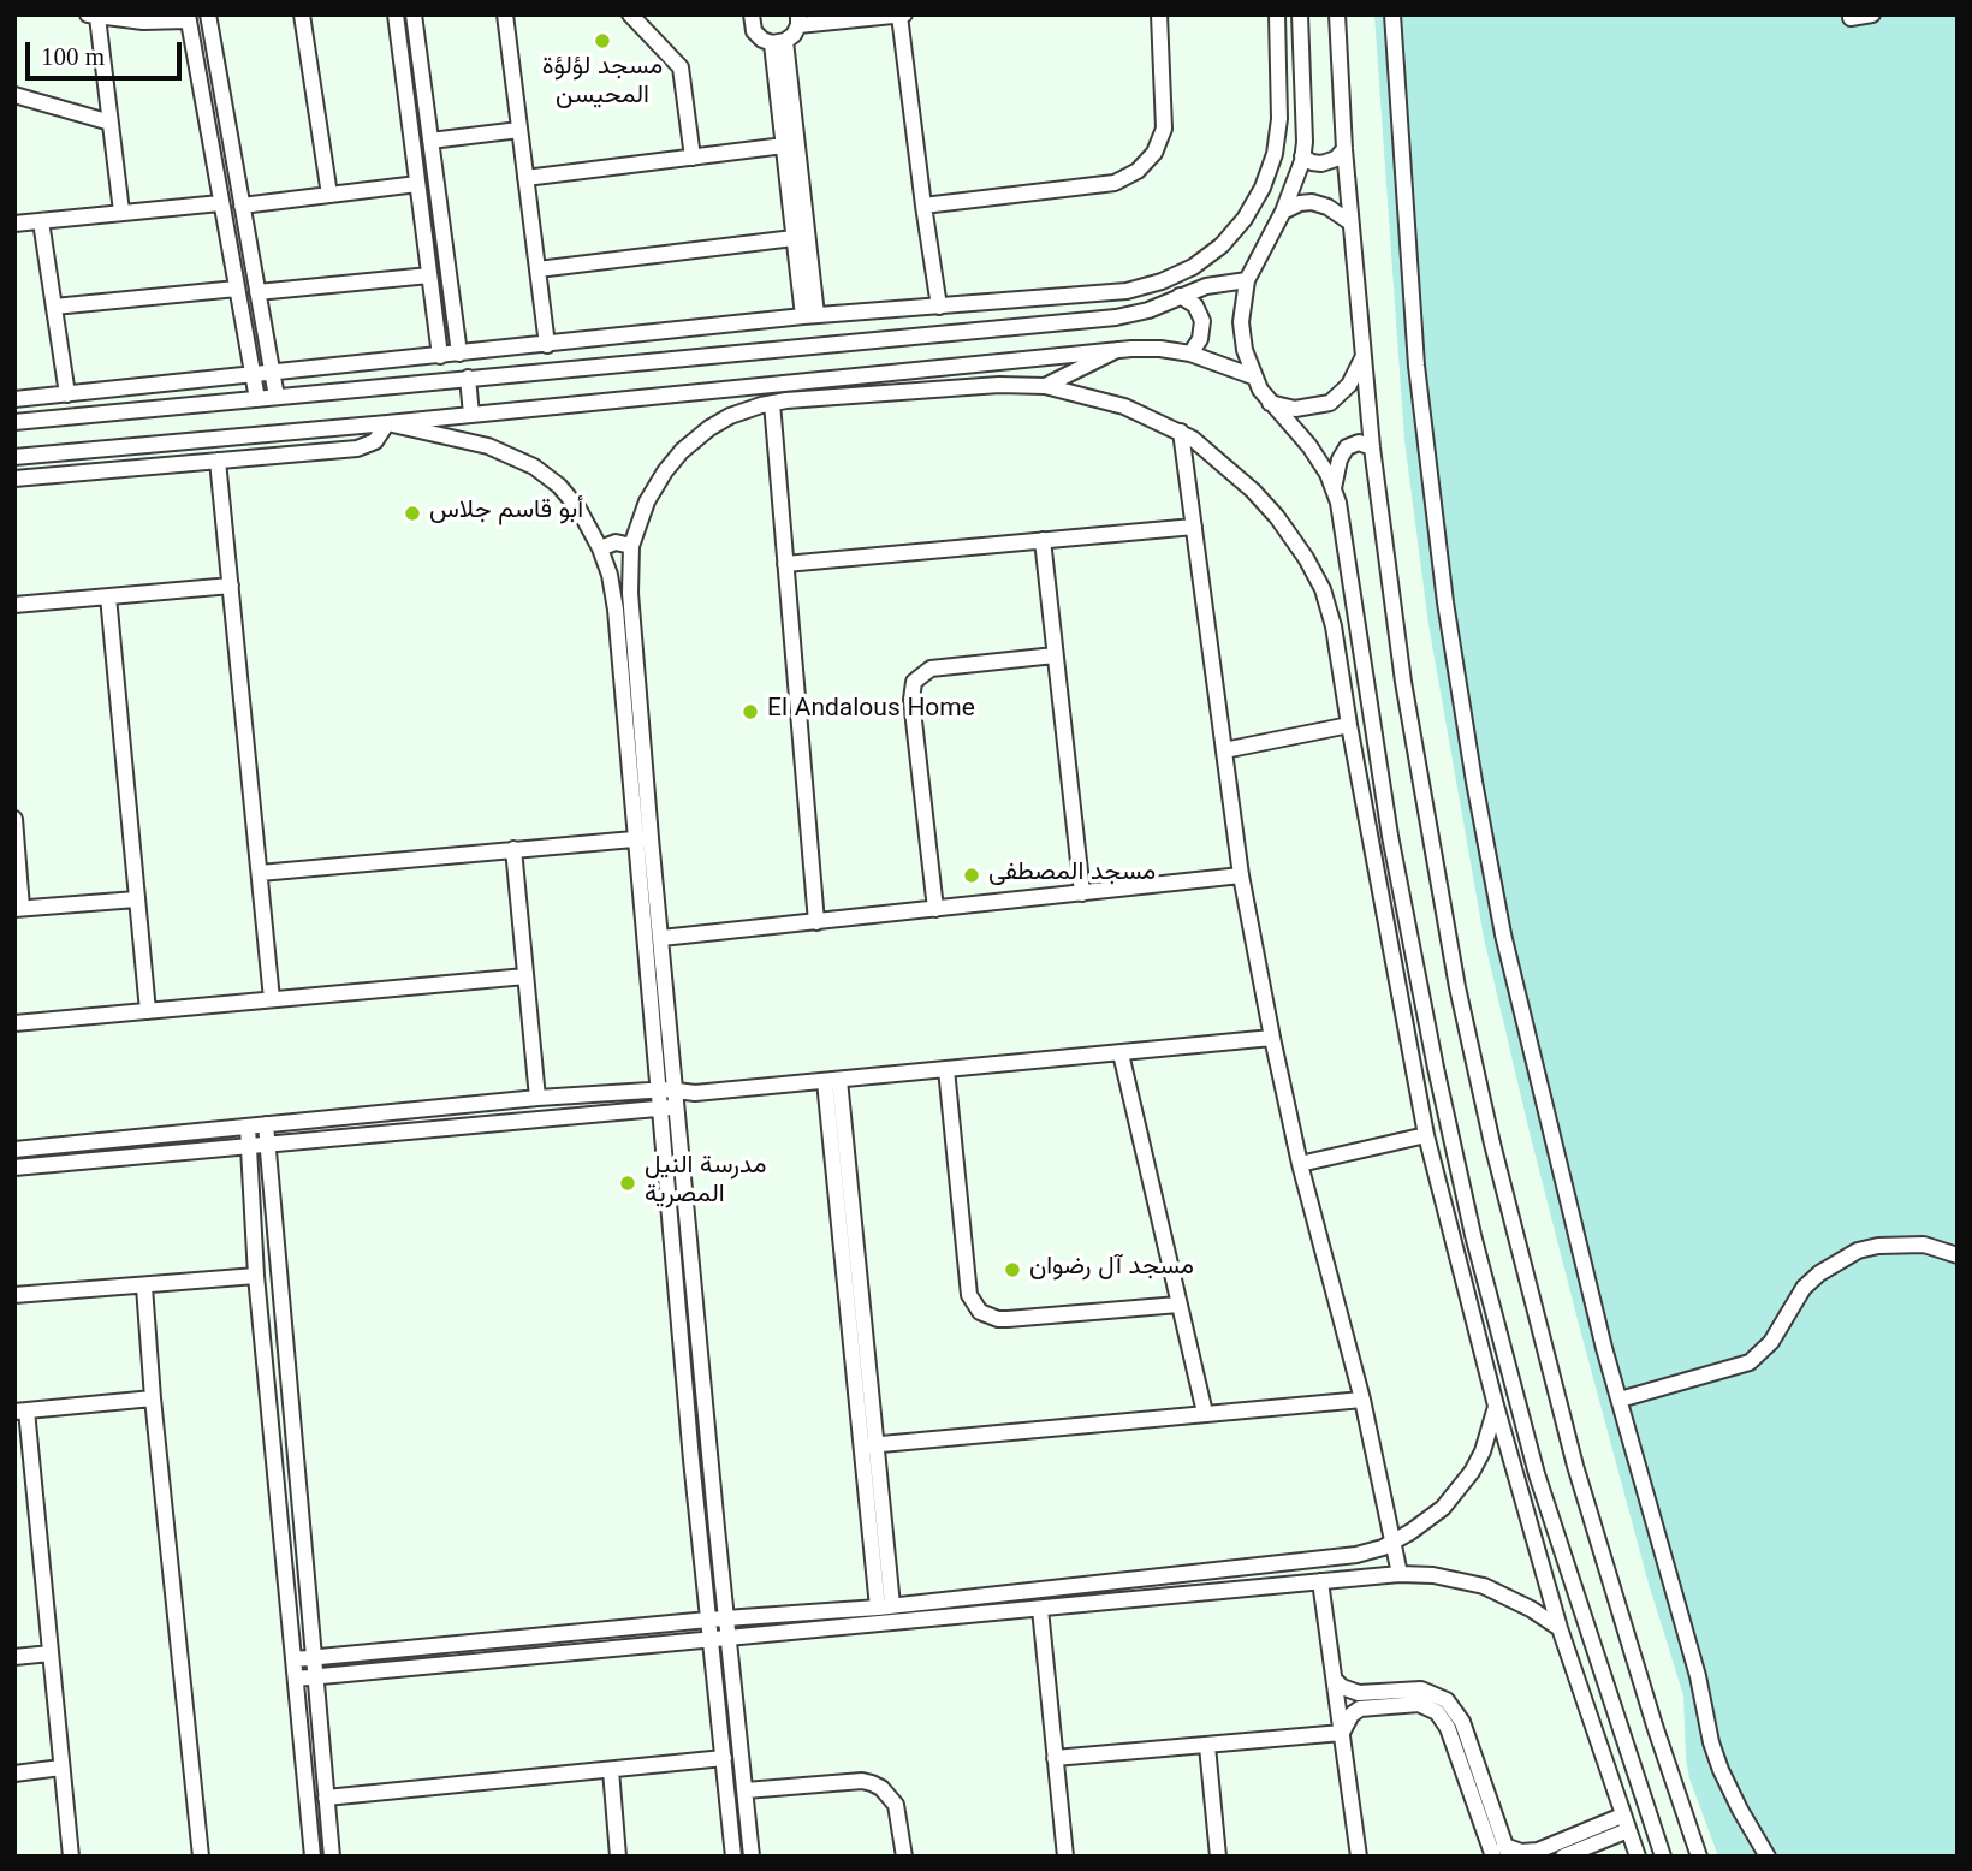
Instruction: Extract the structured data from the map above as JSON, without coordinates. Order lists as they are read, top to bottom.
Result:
{
  "places": [
    "مسجد لؤلؤة المحيسن",
    "أبو قاسم جلاس",
    "El Andalous Home",
    "مسجد المصطفى",
    "مدرسة النيل المصرية",
    "مسجد آل رضوان"
  ],
  "scale_bar": "100 m"
}
